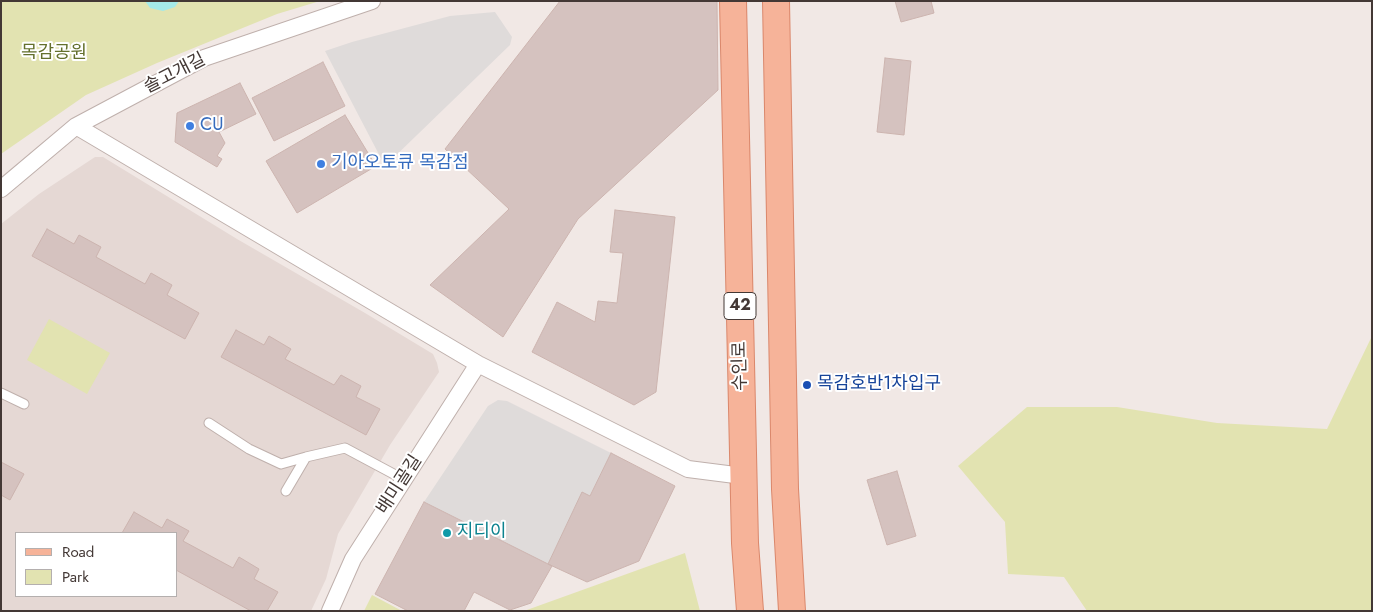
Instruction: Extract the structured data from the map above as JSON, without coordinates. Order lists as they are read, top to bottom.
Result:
{
  "streets": {
    "main road": ["42", "수인로"],
    "street": ["솔고개길", "배미골길"]
  },
  "parks": ["목감공원"],
  "places": [
    "CU",
    "기아오토큐 목감점",
    "목감호반1차입구",
    "지디이"
  ],
  "legend": ["Road", "Park"]
}
